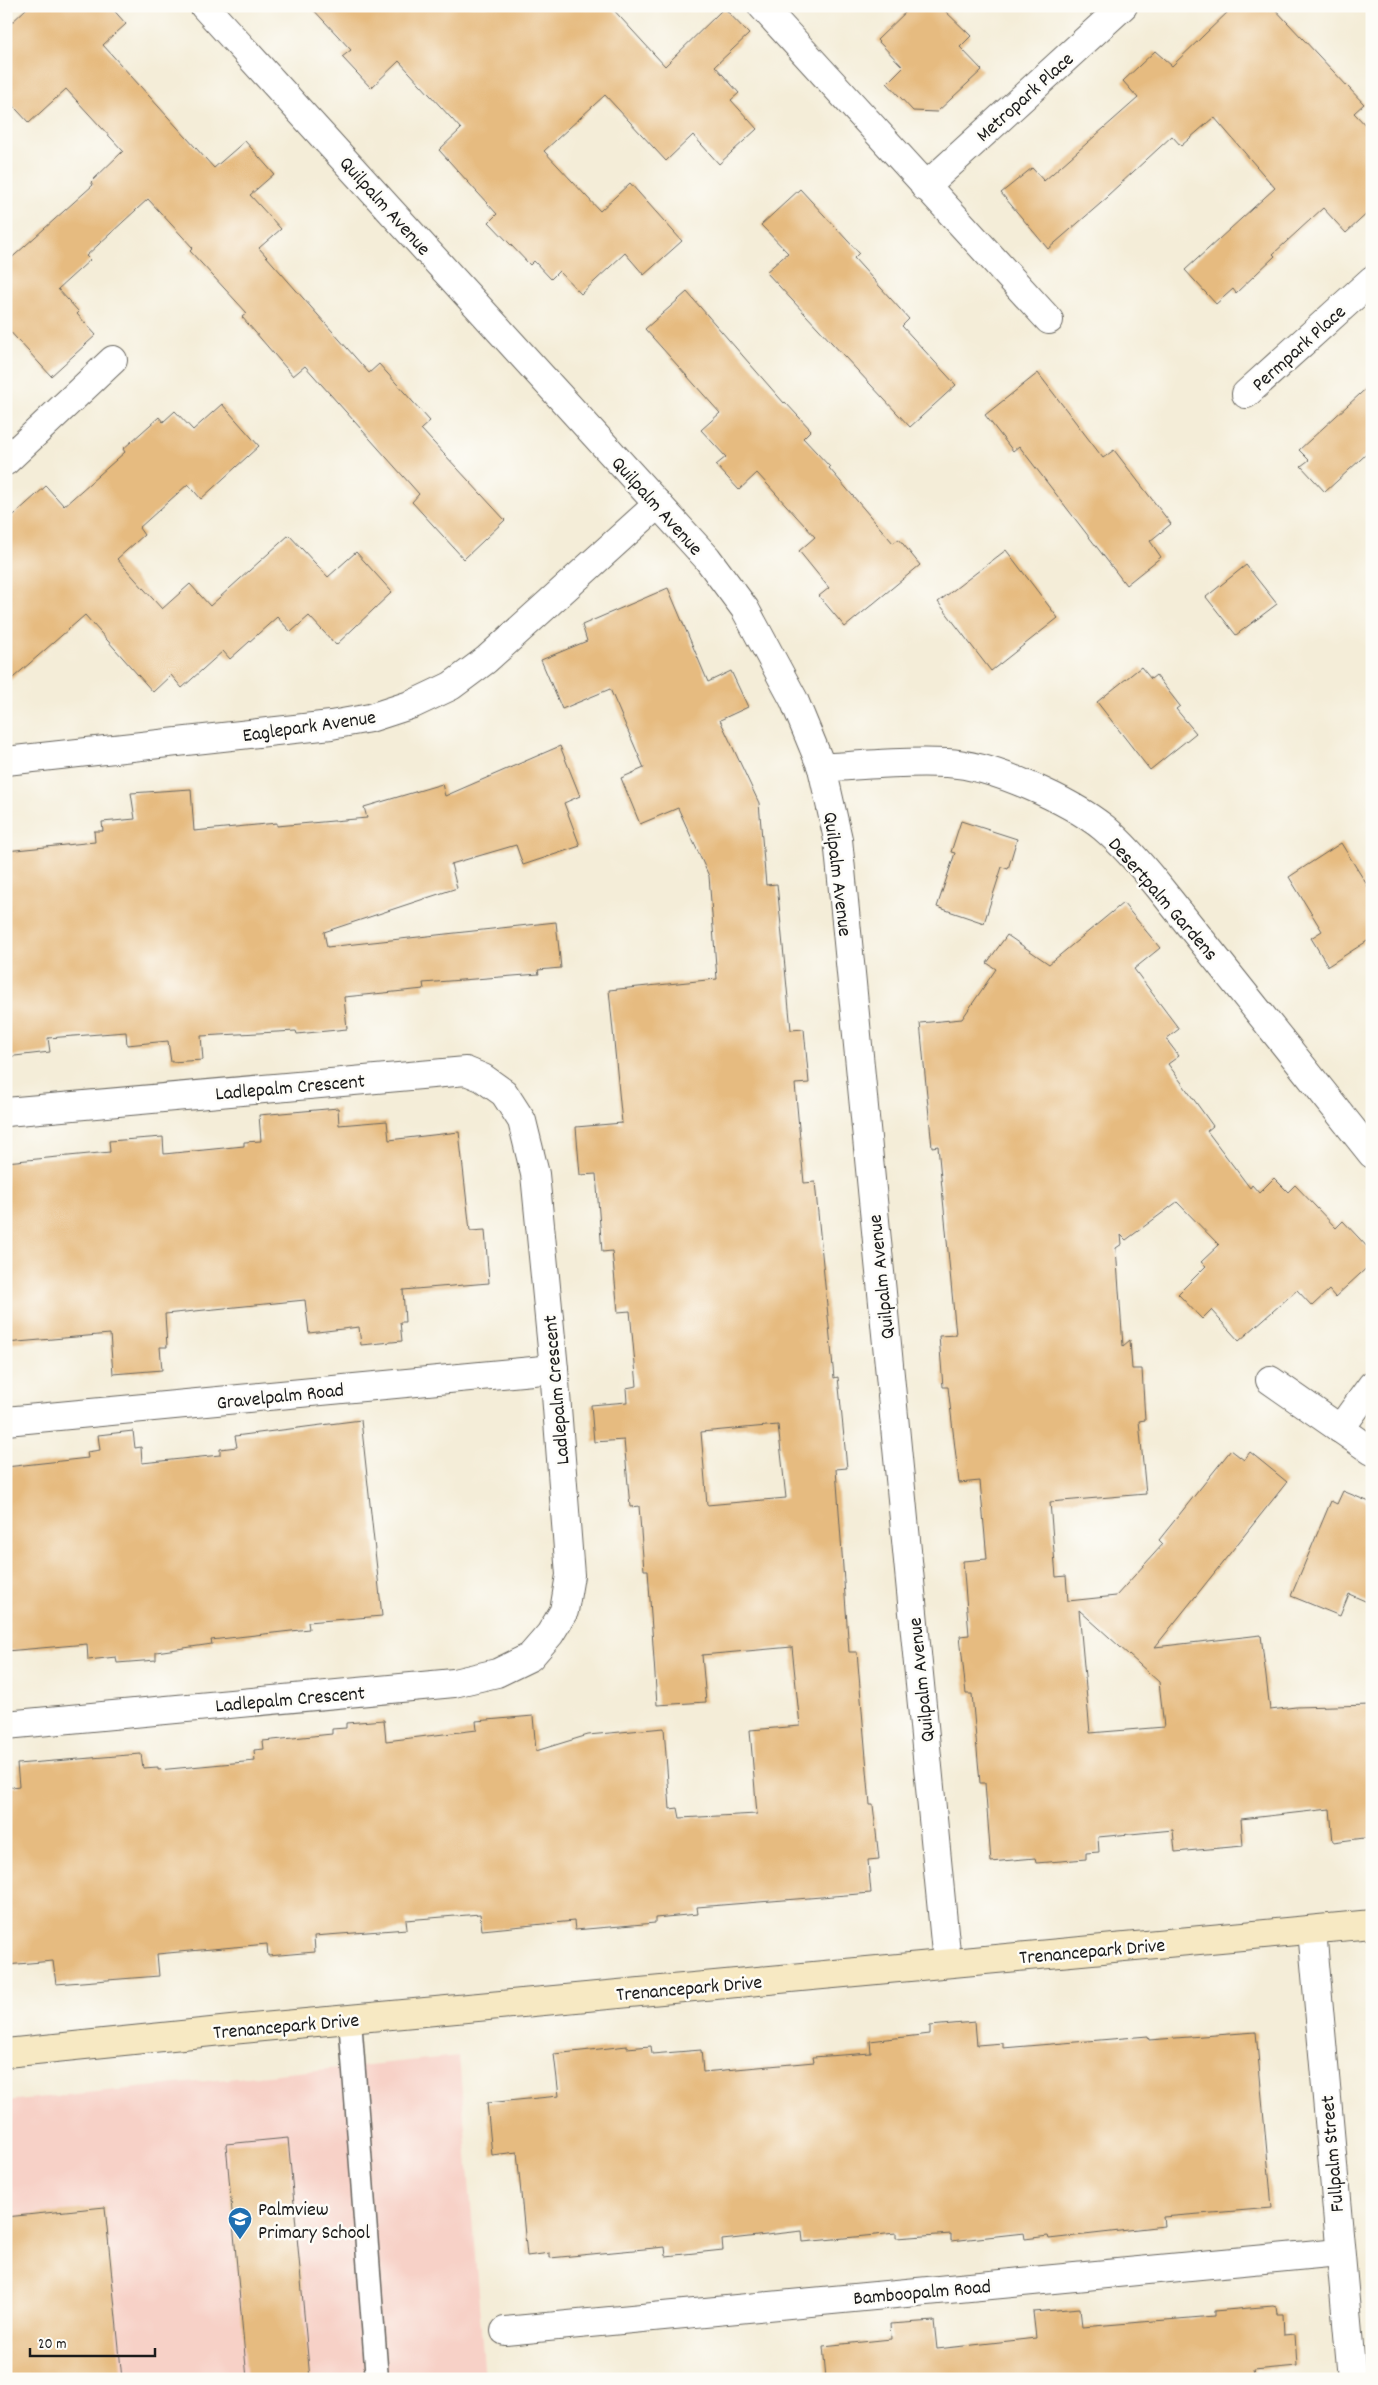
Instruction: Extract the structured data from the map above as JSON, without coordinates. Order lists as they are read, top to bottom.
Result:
{
  "streets": {
    "street": [
      "Metropark Place",
      "Quilpalm Avenue",
      "Permpark Place",
      "Eaglepark Avenue",
      "Desertpalm Gardens",
      "Ladlepalm Crescent",
      "Gravelpalm Road",
      "Trenancepark Drive",
      "Fullpalm Street",
      "Bamboopalm Road"
    ]
  },
  "crossings": [
    ["Quilpalm Avenue", "Eaglepark Avenue"],
    ["Quilpalm Avenue", "Desertpalm Gardens"],
    ["Quilpalm Avenue", "Trenancepark Drive"],
    ["Ladlepalm Crescent", "Gravelpalm Road"],
    ["Trenancepark Drive", "Fullpalm Street"],
    ["Fullpalm Street", "Bamboopalm Road"]
  ],
  "places": {
    "school or university": ["Palmview Primary School"]
  },
  "scale_bar": "20 m"
}
